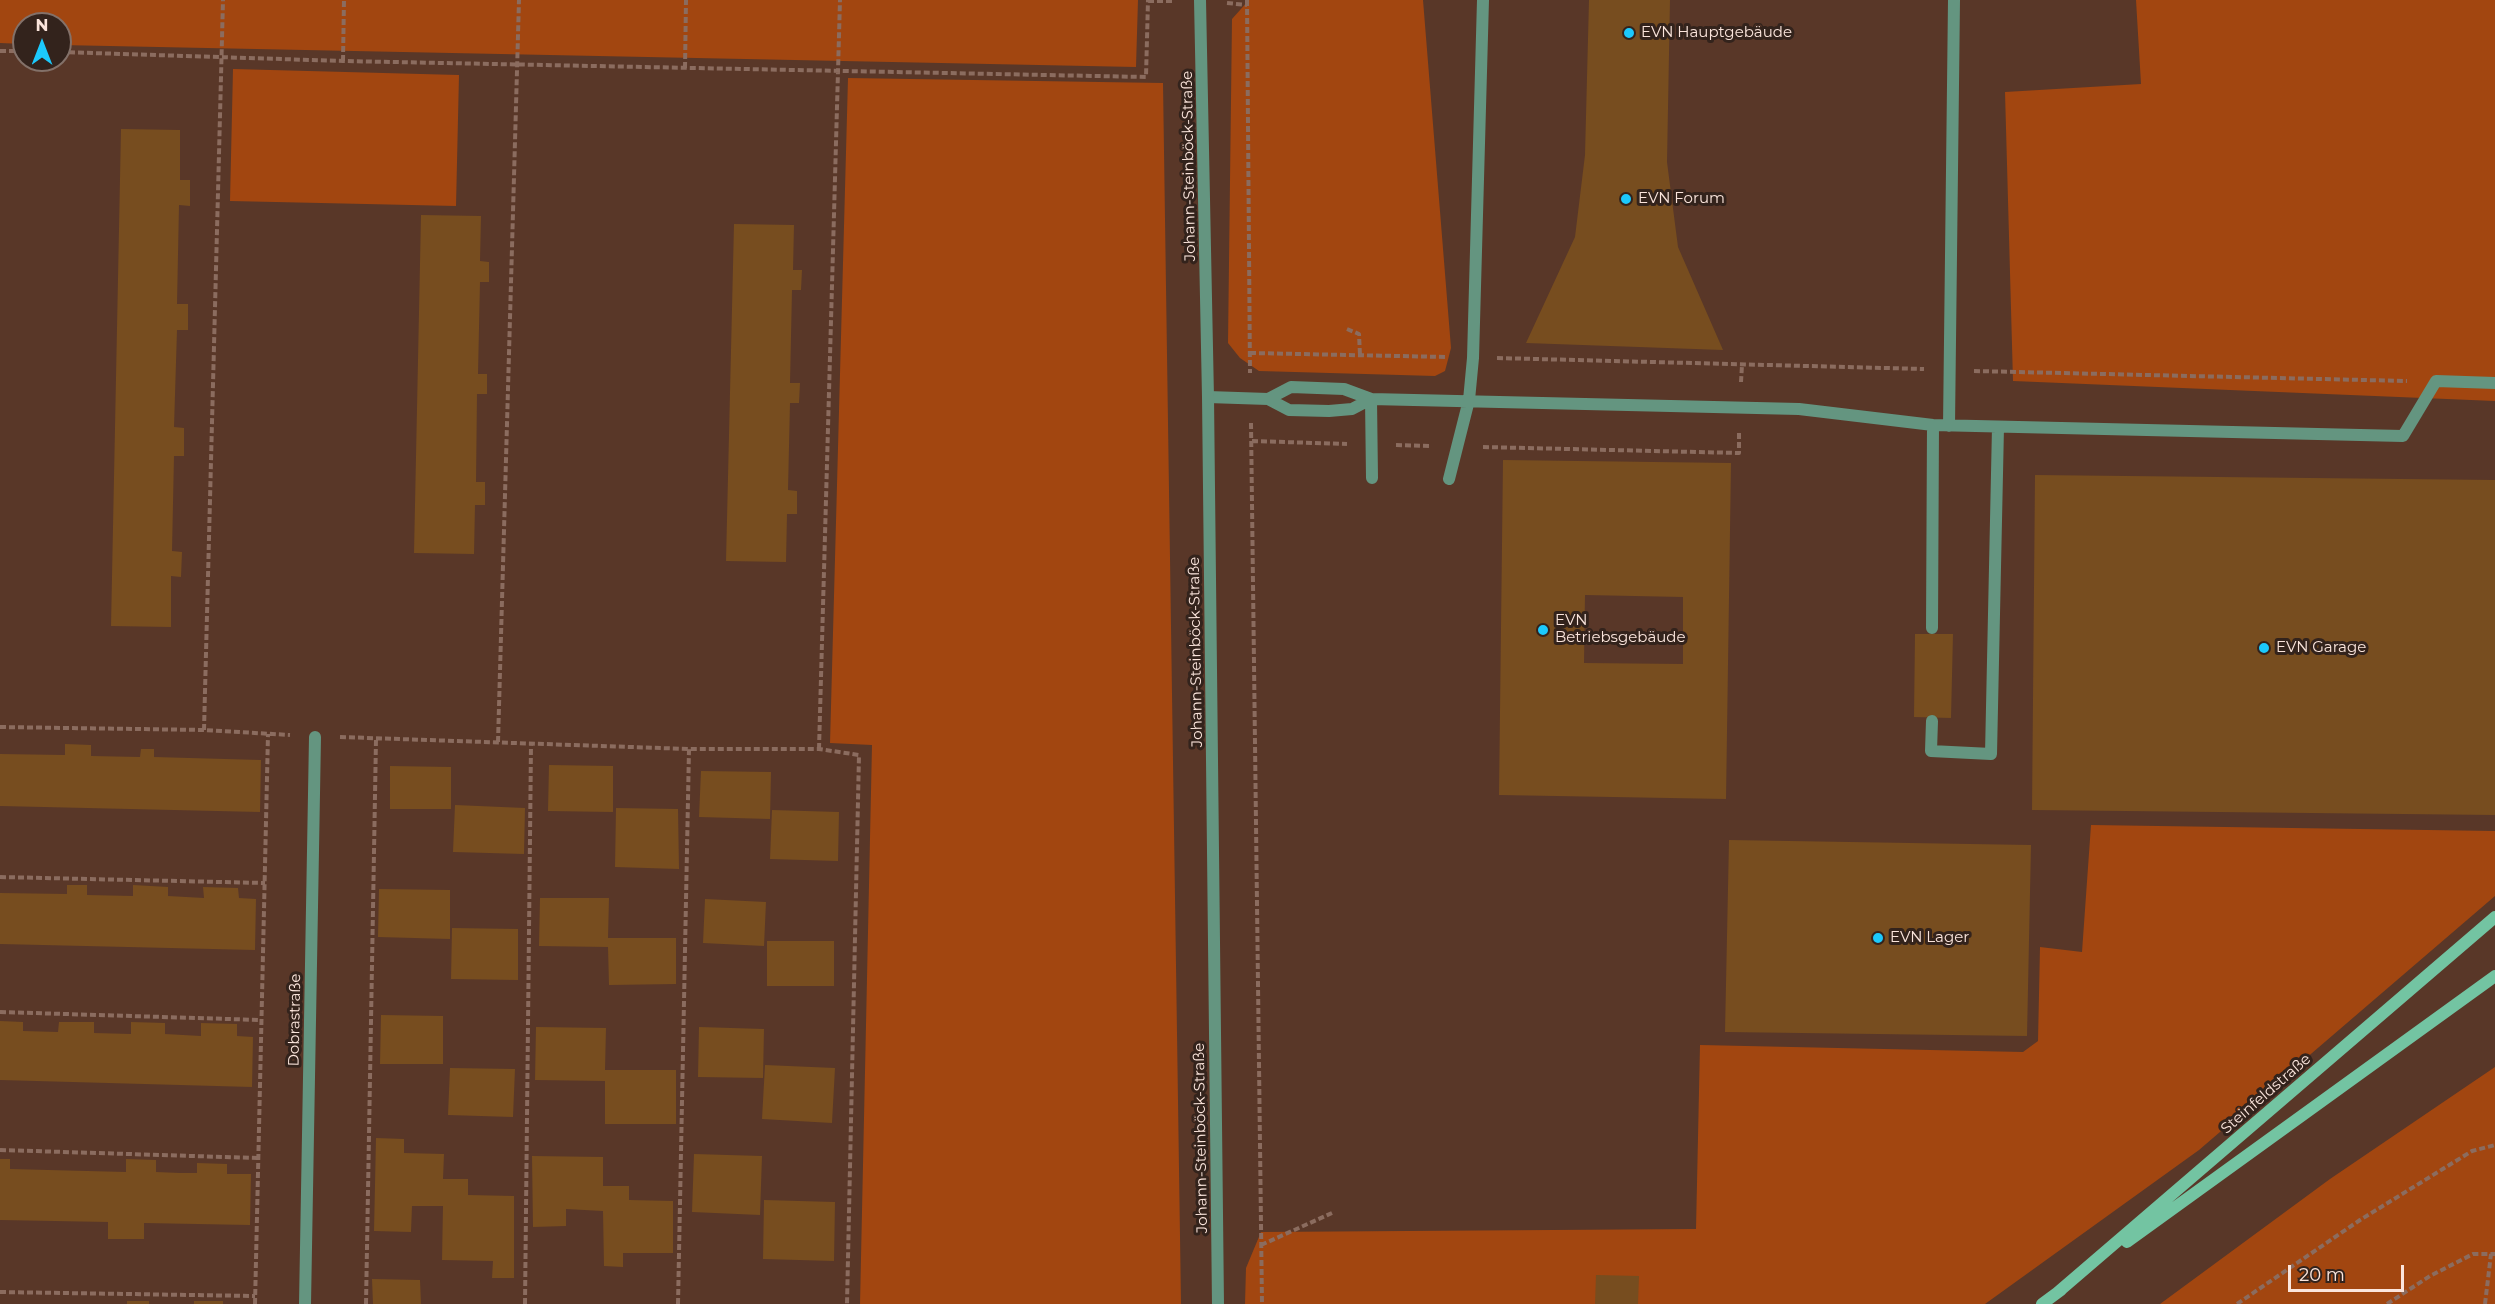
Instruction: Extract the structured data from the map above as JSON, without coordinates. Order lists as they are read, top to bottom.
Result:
{
  "streets": {
    "main road": ["Steinfeldstraße"],
    "street": ["Johann-Steinböck-Straße", "Dobrastraße"]
  },
  "places": [
    "EVN Hauptgebäude",
    "EVN Forum",
    "EVN Betriebsgebäude",
    "EVN Garage",
    "EVN Lager"
  ],
  "scale_bar": "20 m",
  "north": "top"
}
